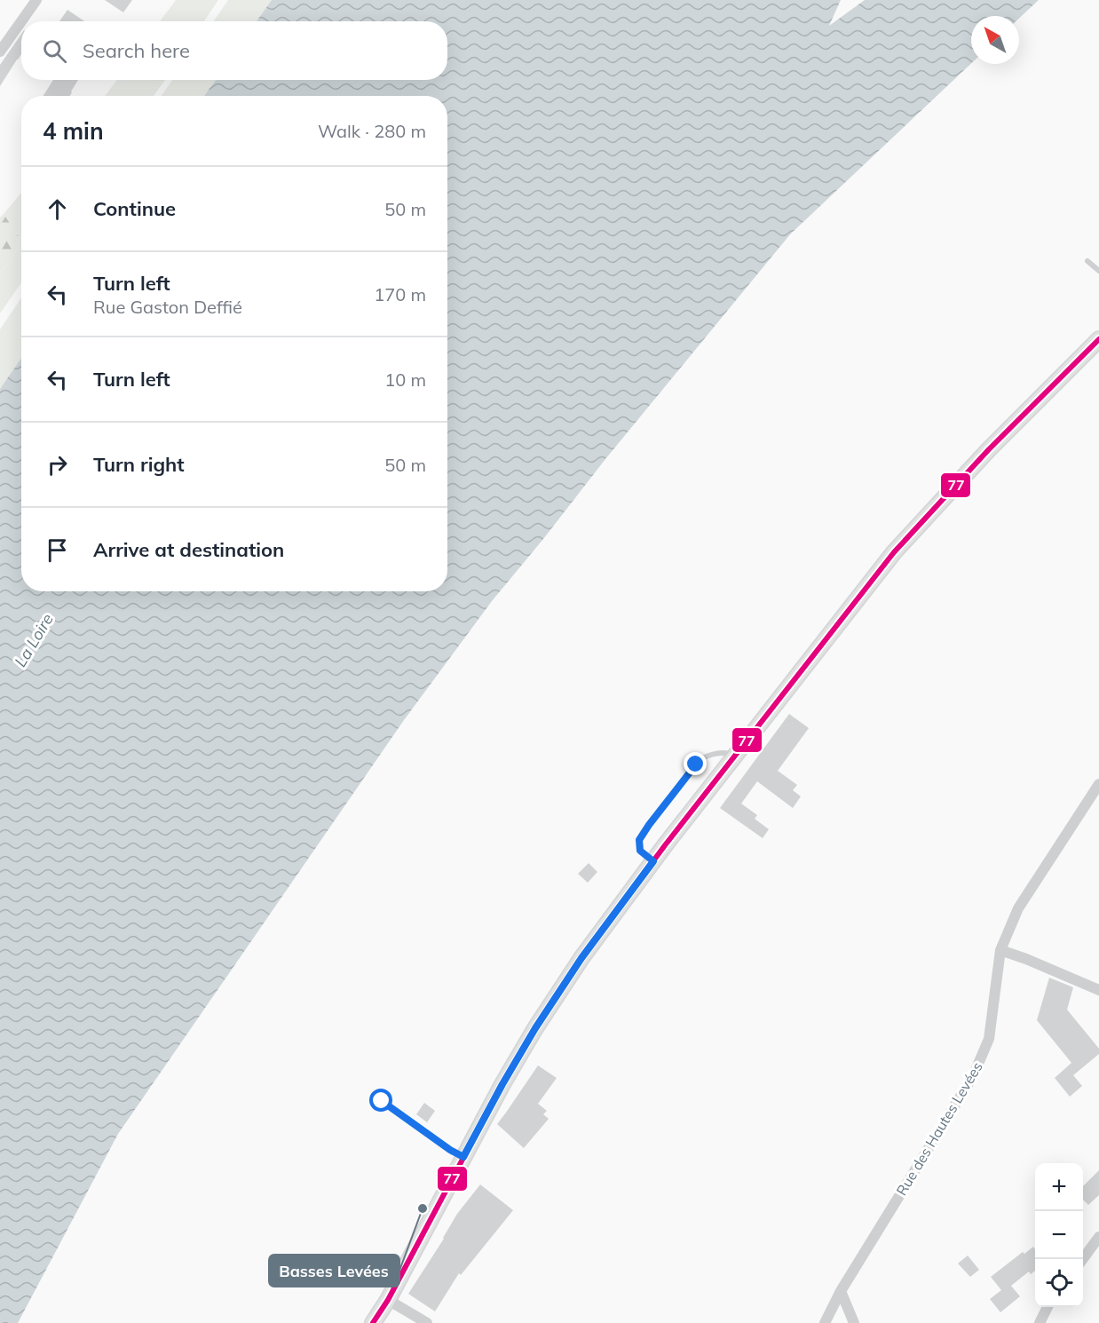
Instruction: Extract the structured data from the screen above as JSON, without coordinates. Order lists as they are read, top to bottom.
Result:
{
  "streets": {
    "street": ["Rue des Hautes Levées"]
  },
  "water": ["La Loire"],
  "places": ["Basses Levées"],
  "lines": ["transit line 77"],
  "north": "top left",
  "page": {
    "search": "Search here",
    "heading": ["4 min", "Walk · 280 m"],
    "list": [
      ["Continue", "50 m"],
      ["Turn left", "Rue Gaston Deffié", "170 m"],
      ["Turn left", "10 m"],
      ["Turn right", "50 m"],
      "Arrive at destination"
    ],
    "map_buttons": ["+", "−"]
  }
}
